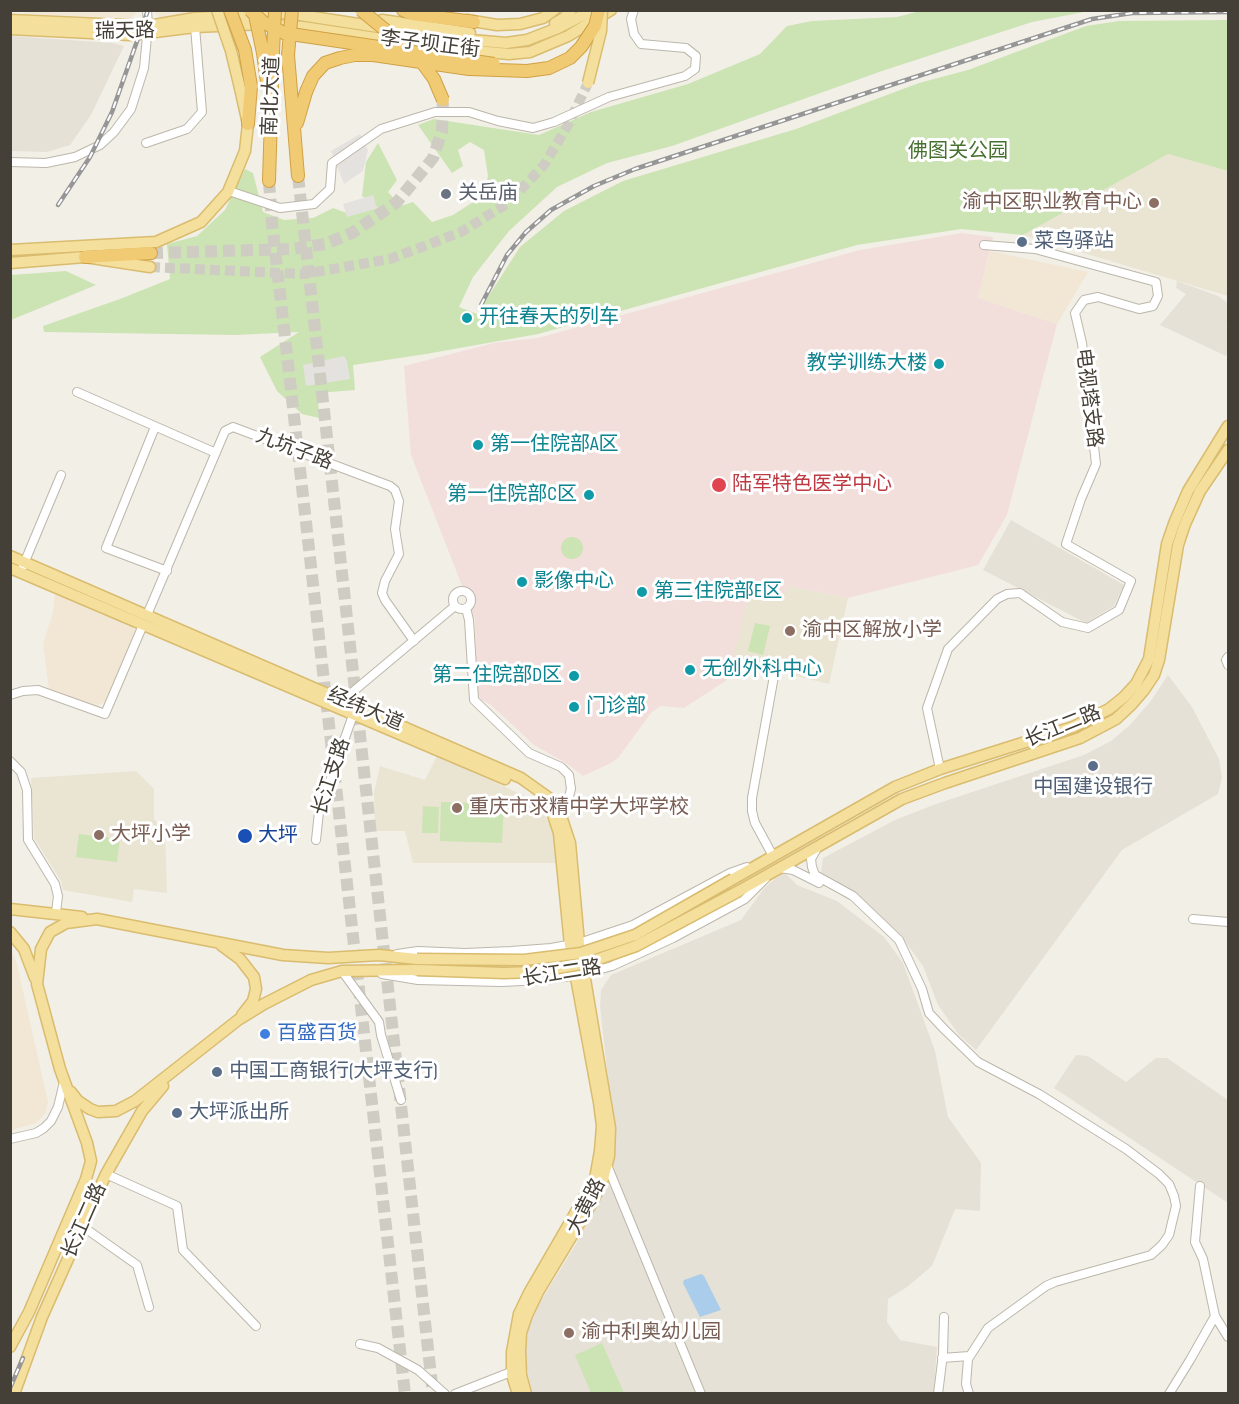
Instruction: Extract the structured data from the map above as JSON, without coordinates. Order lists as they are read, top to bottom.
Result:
{
  "streets": {
    "highway": ["南北大道"],
    "main road": [
      "瑞天路",
      "李子坝正街",
      "经纬大道",
      "长江二路",
      "大黄路"
    ],
    "street": ["电视塔支路", "九坑子路", "长江支路"]
  },
  "crossings": [
    ["瑞天路", "李子坝正街"],
    ["电视塔支路", "长江二路"],
    ["九坑子路", "经纬大道"],
    ["经纬大道", "长江二路"],
    ["经纬大道", "长江支路"],
    ["经纬大道", "大黄路"],
    ["长江二路", "大黄路"]
  ],
  "parks": ["佛图关公园"],
  "places": [
    "关岳庙",
    "渝中区职业教育中心",
    "菜鸟驿站",
    "开往春天的列车",
    "教学训练大楼",
    "第一住院部A区",
    "陆军特色医学中心",
    "第一住院部C区",
    "影像中心",
    "第三住院部E区",
    "渝中区解放小学",
    "无创外科中心",
    "第二住院部D区",
    "门诊部",
    "中国建设银行",
    "重庆市求精中学大坪学校",
    "大坪小学",
    "大坪",
    "百盛百货",
    "中国工商银行(大坪支行)",
    "大坪派出所",
    "渝中利奥幼儿园"
  ]
}
